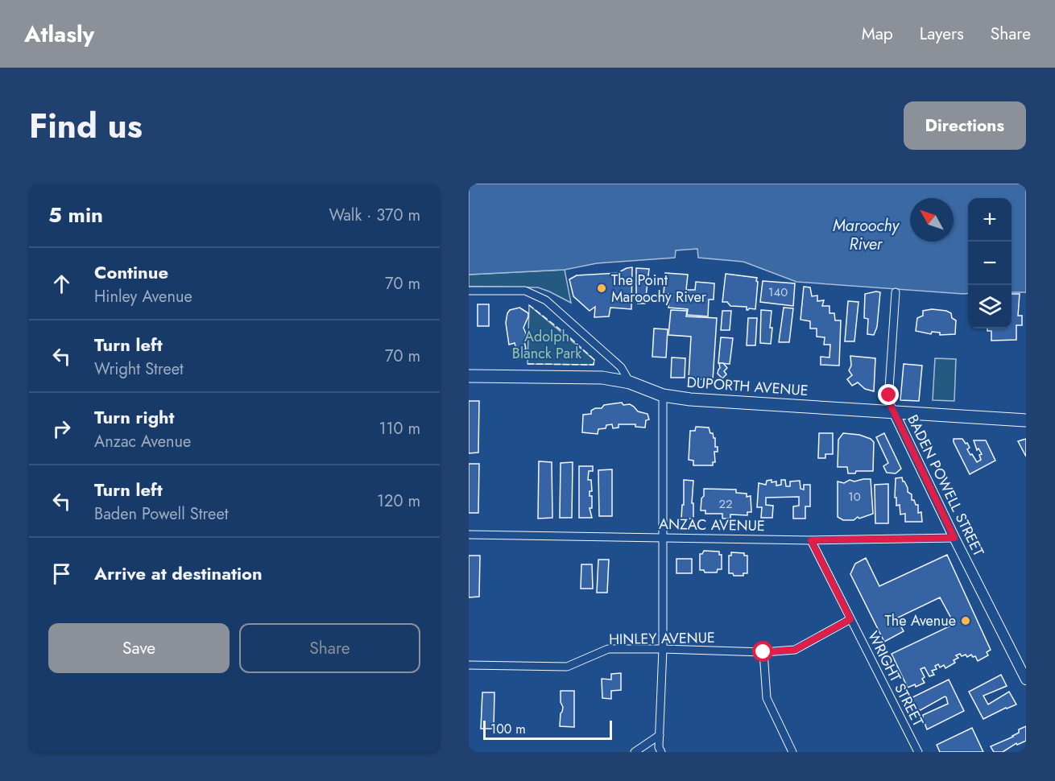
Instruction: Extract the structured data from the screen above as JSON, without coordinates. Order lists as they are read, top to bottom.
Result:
{
  "streets": {
    "main road": ["DUPORTH AVENUE"],
    "street": [
      "BADEN POWELL STREET",
      "ANZAC AVENUE",
      "HINLEY AVENUE",
      "WRIGHT STREET"
    ]
  },
  "crossings": [
    ["DUPORTH AVENUE", "BADEN POWELL STREET"],
    ["BADEN POWELL STREET", "ANZAC AVENUE"],
    ["ANZAC AVENUE", "WRIGHT STREET"],
    ["HINLEY AVENUE", "WRIGHT STREET"]
  ],
  "water": ["Maroochy River"],
  "parks": ["Adolph Blanck Park"],
  "places": ["The Point Maroochy River", "The Avenue"],
  "house_numbers": ["140", "10", "22"],
  "scale_bar": "100 m",
  "north": "top left",
  "page": {
    "header": "Atlasly",
    "nav": ["Map", "Layers", "Share"],
    "title": "Find us",
    "buttons": [
      "Directions",
      ["Save", "Share"]
    ],
    "heading": ["5 min", "Walk · 370 m"],
    "map_buttons": ["+", "−"],
    "list": [
      ["Continue", "Hinley Avenue", "70 m"],
      ["Turn left", "Wright Street", "70 m"],
      ["Turn right", "Anzac Avenue", "110 m"],
      ["Turn left", "Baden Powell Street", "120 m"],
      "Arrive at destination"
    ],
    "scale": "100 m"
  }
}
